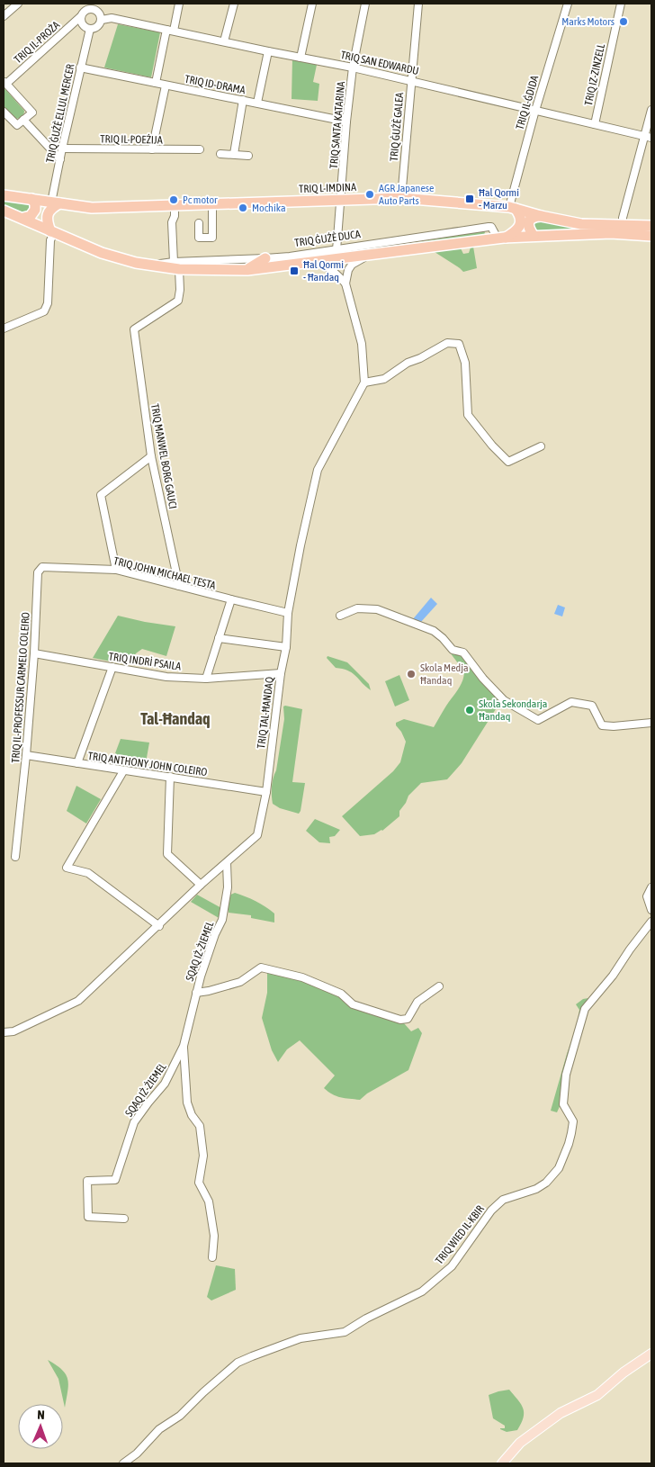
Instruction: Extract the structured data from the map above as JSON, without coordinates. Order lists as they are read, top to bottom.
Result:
{
  "streets": {
    "highway": ["TRIQ L-IMDINA", "TRIQ ĠUŻÈ DUCA"],
    "street": [
      "TRIQ IL-PROŻA",
      "TRIQ SAN EDWARDU",
      "TRIQ IZ-ZINZELL",
      "TRIQ ID-DRAMA",
      "TRIQ IL-ĠDIDA",
      "TRIQ ĠUŻÈ ELLUL MERCER",
      "TRIQ SANTA KATARINA",
      "TRIQ ĠUŻÈ GALEA",
      "TRIQ IL-POEŻIJA",
      "TRIQ MANWEL BORG GAUCI",
      "TRIQ JOHN MICHAEL TESTA",
      "TRIQ INDRÌ PSAILA",
      "TRIQ IL-PROFESSUR CARMELO COLEIRO",
      "TRIQ TAL-ĦANDAQ",
      "TRIQ ANTHONY JOHN COLEIRO",
      "SQAQ IŻ-ŻIEMEL",
      "TRIQ WIED IL-KBIR"
    ]
  },
  "crossings": [
    ["TRIQ IL-PROŻA", "TRIQ SAN EDWARDU"],
    ["TRIQ IL-PROŻA", "TRIQ ĠUŻÈ ELLUL MERCER"],
    ["TRIQ SAN EDWARDU", "TRIQ IZ-ZINZELL"],
    ["TRIQ SAN EDWARDU", "TRIQ IL-ĠDIDA"],
    ["TRIQ SAN EDWARDU", "TRIQ ĠUŻÈ ELLUL MERCER"],
    ["TRIQ SAN EDWARDU", "TRIQ SANTA KATARINA"],
    ["TRIQ SAN EDWARDU", "TRIQ ĠUŻÈ GALEA"],
    ["TRIQ ID-DRAMA", "TRIQ ĠUŻÈ ELLUL MERCER"],
    ["TRIQ ID-DRAMA", "TRIQ SANTA KATARINA"],
    ["TRIQ IL-ĠDIDA", "TRIQ L-IMDINA"],
    ["TRIQ ĠUŻÈ ELLUL MERCER", "TRIQ IL-POEŻIJA"],
    ["TRIQ ĠUŻÈ ELLUL MERCER", "TRIQ L-IMDINA"],
    ["TRIQ SANTA KATARINA", "TRIQ L-IMDINA"],
    ["TRIQ SANTA KATARINA", "TRIQ ĠUŻÈ DUCA"],
    ["TRIQ ĠUŻÈ GALEA", "TRIQ L-IMDINA"],
    ["TRIQ ĠUŻÈ DUCA", "TRIQ MANWEL BORG GAUCI"],
    ["TRIQ MANWEL BORG GAUCI", "TRIQ JOHN MICHAEL TESTA"],
    ["TRIQ JOHN MICHAEL TESTA", "TRIQ IL-PROFESSUR CARMELO COLEIRO"],
    ["TRIQ JOHN MICHAEL TESTA", "TRIQ TAL-ĦANDAQ"],
    ["TRIQ INDRÌ PSAILA", "TRIQ IL-PROFESSUR CARMELO COLEIRO"],
    ["TRIQ INDRÌ PSAILA", "TRIQ TAL-ĦANDAQ"],
    ["TRIQ IL-PROFESSUR CARMELO COLEIRO", "TRIQ ANTHONY JOHN COLEIRO"],
    ["TRIQ TAL-ĦANDAQ", "TRIQ ANTHONY JOHN COLEIRO"],
    ["TRIQ TAL-ĦANDAQ", "SQAQ IŻ-ŻIEMEL"]
  ],
  "districts": ["Tal-Ħandaq"],
  "places": {
    "other": [
      "Marks Motors",
      "AGR Japanese Auto Parts",
      "Pc motor",
      "Mochika",
      "Skola Medja Ħandaq",
      "Skola Sekondarja Ħandaq"
    ],
    "transit": ["Ħal Qormi - Marzu", "Ħal Qormi - Ħandaq"]
  },
  "north": "top"
}
